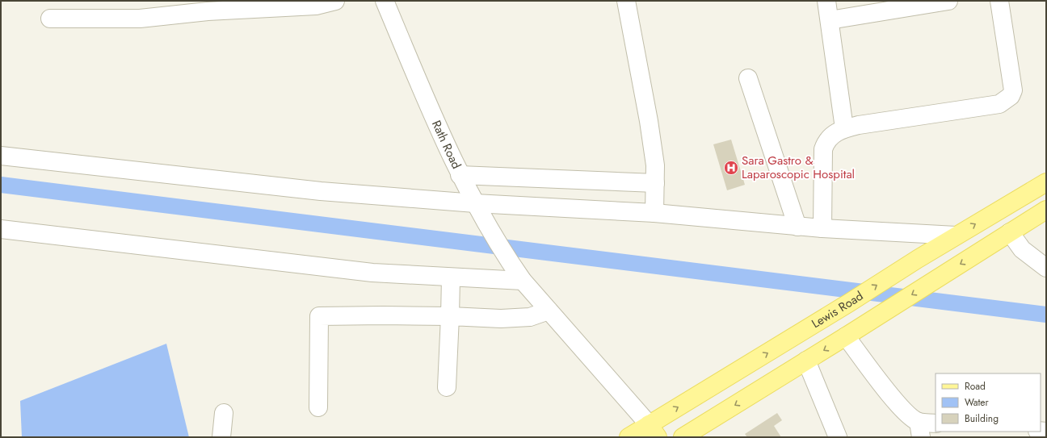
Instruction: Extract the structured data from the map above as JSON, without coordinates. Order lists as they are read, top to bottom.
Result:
{
  "streets": {
    "main road": ["Lewis Road"],
    "street": ["Rath Road"]
  },
  "crossings": [
    ["Rath Road", "Lewis Road"]
  ],
  "places": {
    "hospital": ["Sara Gastro & Laparoscopic Hospital"]
  },
  "legend": ["Road", "Water", "Building"]
}
